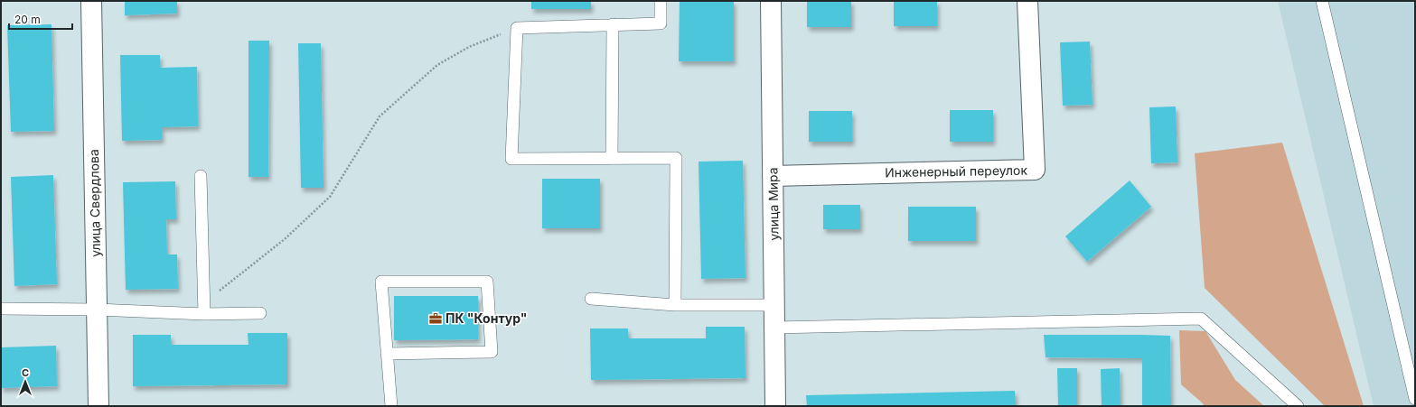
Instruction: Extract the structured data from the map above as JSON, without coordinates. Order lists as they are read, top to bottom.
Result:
{
  "streets": {
    "street": ["Инженерный переулок", "улица Свердлова", "улица Мира"]
  },
  "crossings": [
    ["Инженерный переулок", "улица Мира"]
  ],
  "places": {
    "office": ["ПК \"Контур\""]
  },
  "scale_bar": "20 m",
  "north": "top"
}
